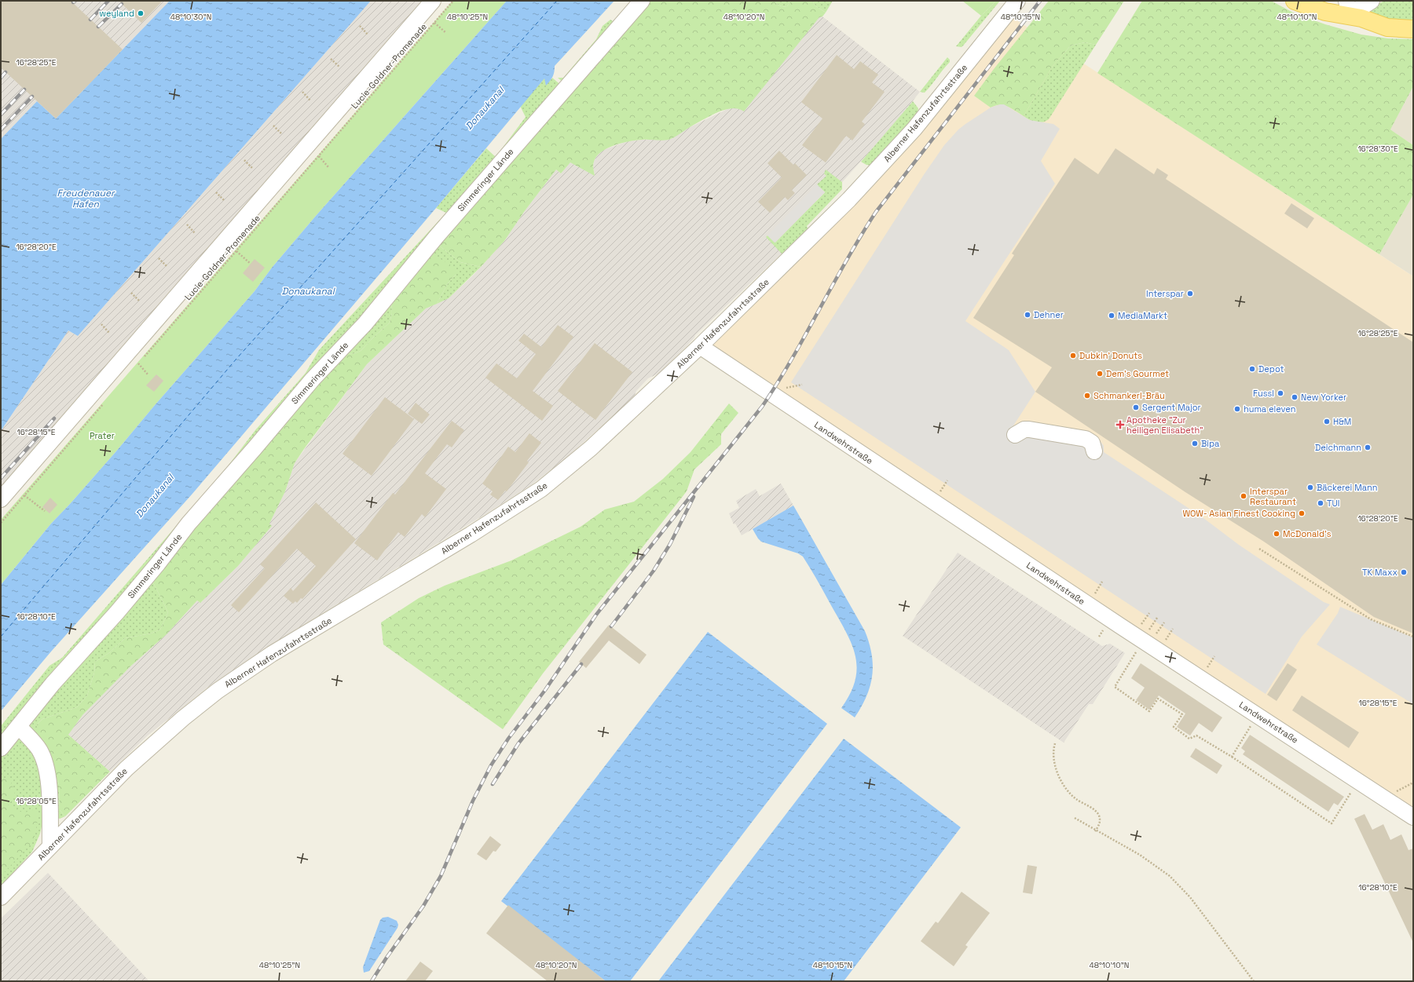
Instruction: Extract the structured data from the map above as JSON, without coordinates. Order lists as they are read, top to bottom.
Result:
{
  "streets": {
    "street": ["Alberner Hafenzufahrtsstraße", "Simmeringer Lände", "Landwehrstraße"],
    "path": ["Lucie-Goldner-Promenade"]
  },
  "crossings": [
    ["Alberner Hafenzufahrtsstraße", "Landwehrstraße"]
  ],
  "water": ["Donaukanal", "Freudenauer Hafen"],
  "parks": ["Prater"],
  "places": {
    "other": [
      "weyland",
      "Interspar",
      "Dehner",
      "MediaMarkt",
      "Dubkin' Donuts",
      "Depot",
      "Dem's Gourmet",
      "Fussl",
      "Schmankerl-Bräu",
      "New Yorker",
      "Sergent Major",
      "huma eleven",
      "H&M",
      "Bipa",
      "Deichmann",
      "Bäckerei Mann",
      "Interspar Restaurant",
      "TUI",
      "WOW- Asian Finest Cooking",
      "McDonald's",
      "TK Maxx"
    ],
    "health": ["Apotheke \"Zur heiligen Elisabeth\""]
  },
  "coordinates": [
    "48°10'30\"N",
    "48°10'25\"N",
    "48°10'20\"N",
    "48°10'15\"N",
    "48°10'10\"N",
    "16°28'25\"E",
    "16°28'30\"E",
    "16°28'20\"E",
    "16°28'15\"E",
    "16°28'10\"E",
    "16°28'05\"E"
  ]
}
